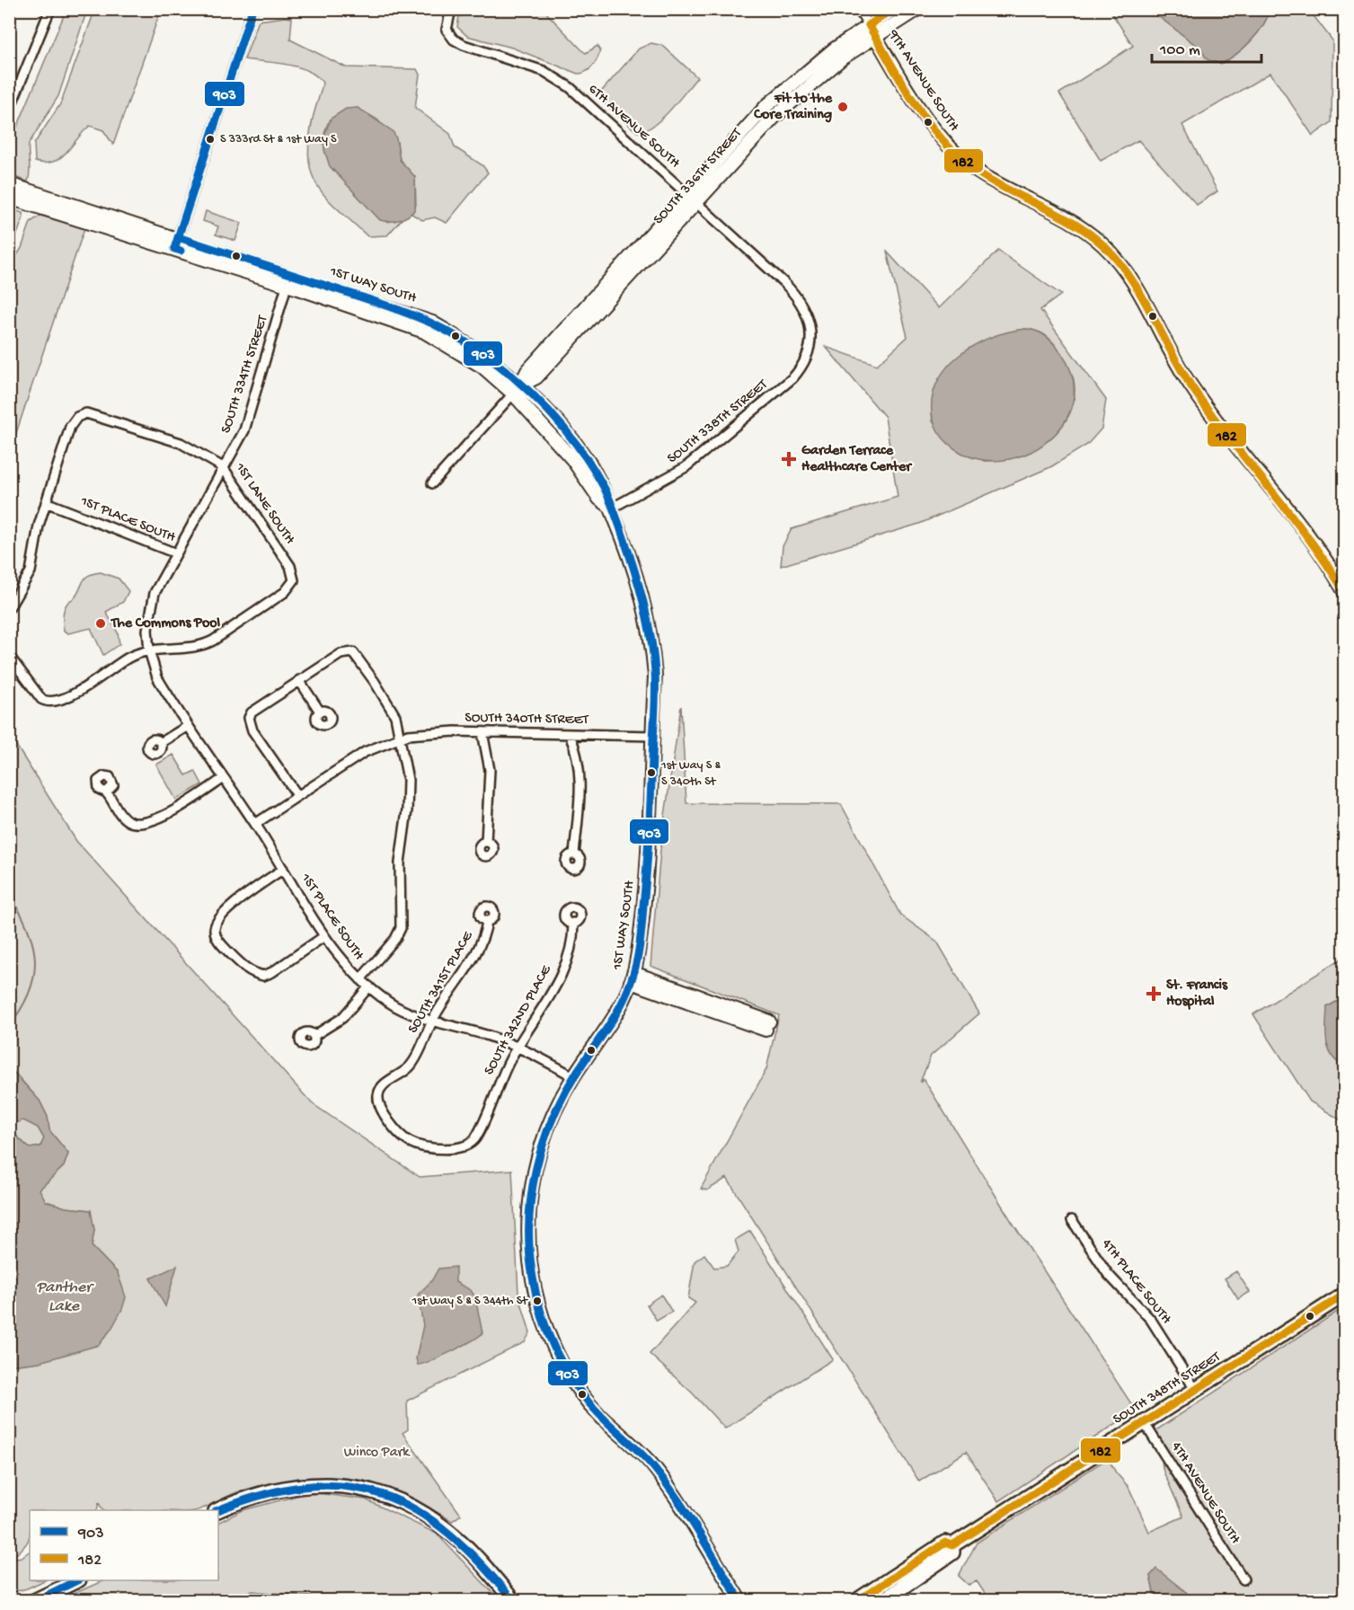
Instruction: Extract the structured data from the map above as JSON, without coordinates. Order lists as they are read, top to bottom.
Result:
{
  "streets": {
    "main road": [
      "9TH AVENUE SOUTH",
      "SOUTH 336TH STREET",
      "1ST WAY SOUTH",
      "SOUTH 348TH STREET"
    ],
    "street": [
      "6TH AVENUE SOUTH",
      "SOUTH 334TH STREET",
      "SOUTH 338TH STREET",
      "1ST LANE SOUTH",
      "1ST PLACE SOUTH",
      "SOUTH 340TH STREET",
      "SOUTH 341ST PLACE",
      "SOUTH 342ND PLACE",
      "4TH PLACE SOUTH",
      "4TH AVENUE SOUTH"
    ]
  },
  "crossings": [
    ["9TH AVENUE SOUTH", "SOUTH 336TH STREET"],
    ["6TH AVENUE SOUTH", "SOUTH 336TH STREET"],
    ["6TH AVENUE SOUTH", "SOUTH 338TH STREET"],
    ["SOUTH 336TH STREET", "1ST WAY SOUTH"],
    ["1ST WAY SOUTH", "SOUTH 334TH STREET"],
    ["1ST WAY SOUTH", "SOUTH 338TH STREET"],
    ["1ST WAY SOUTH", "1ST PLACE SOUTH"],
    ["1ST WAY SOUTH", "SOUTH 340TH STREET"],
    ["SOUTH 334TH STREET", "1ST LANE SOUTH"],
    ["SOUTH 334TH STREET", "1ST PLACE SOUTH"],
    ["1ST LANE SOUTH", "1ST PLACE SOUTH"],
    ["1ST PLACE SOUTH", "SOUTH 340TH STREET"],
    ["1ST PLACE SOUTH", "SOUTH 341ST PLACE"],
    ["1ST PLACE SOUTH", "SOUTH 342ND PLACE"],
    ["SOUTH 341ST PLACE", "SOUTH 342ND PLACE"],
    ["4TH PLACE SOUTH", "SOUTH 348TH STREET"],
    ["SOUTH 348TH STREET", "4TH AVENUE SOUTH"]
  ],
  "water": ["Panther Lake"],
  "parks": ["Winco Park"],
  "places": {
    "other": [
      "Fit to the Core Training",
      "S 333rd St & 1st Way S",
      "The Commons Pool",
      "1st Way S & S 340th St",
      "1st Way S & S 344th St"
    ],
    "health": ["Garden Terrace Healthcare Center", "St. Francis Hospital"]
  },
  "lines": ["transit line 903", "transit line 182"],
  "legend": ["903", "182"],
  "scale_bar": "100 m"
}
